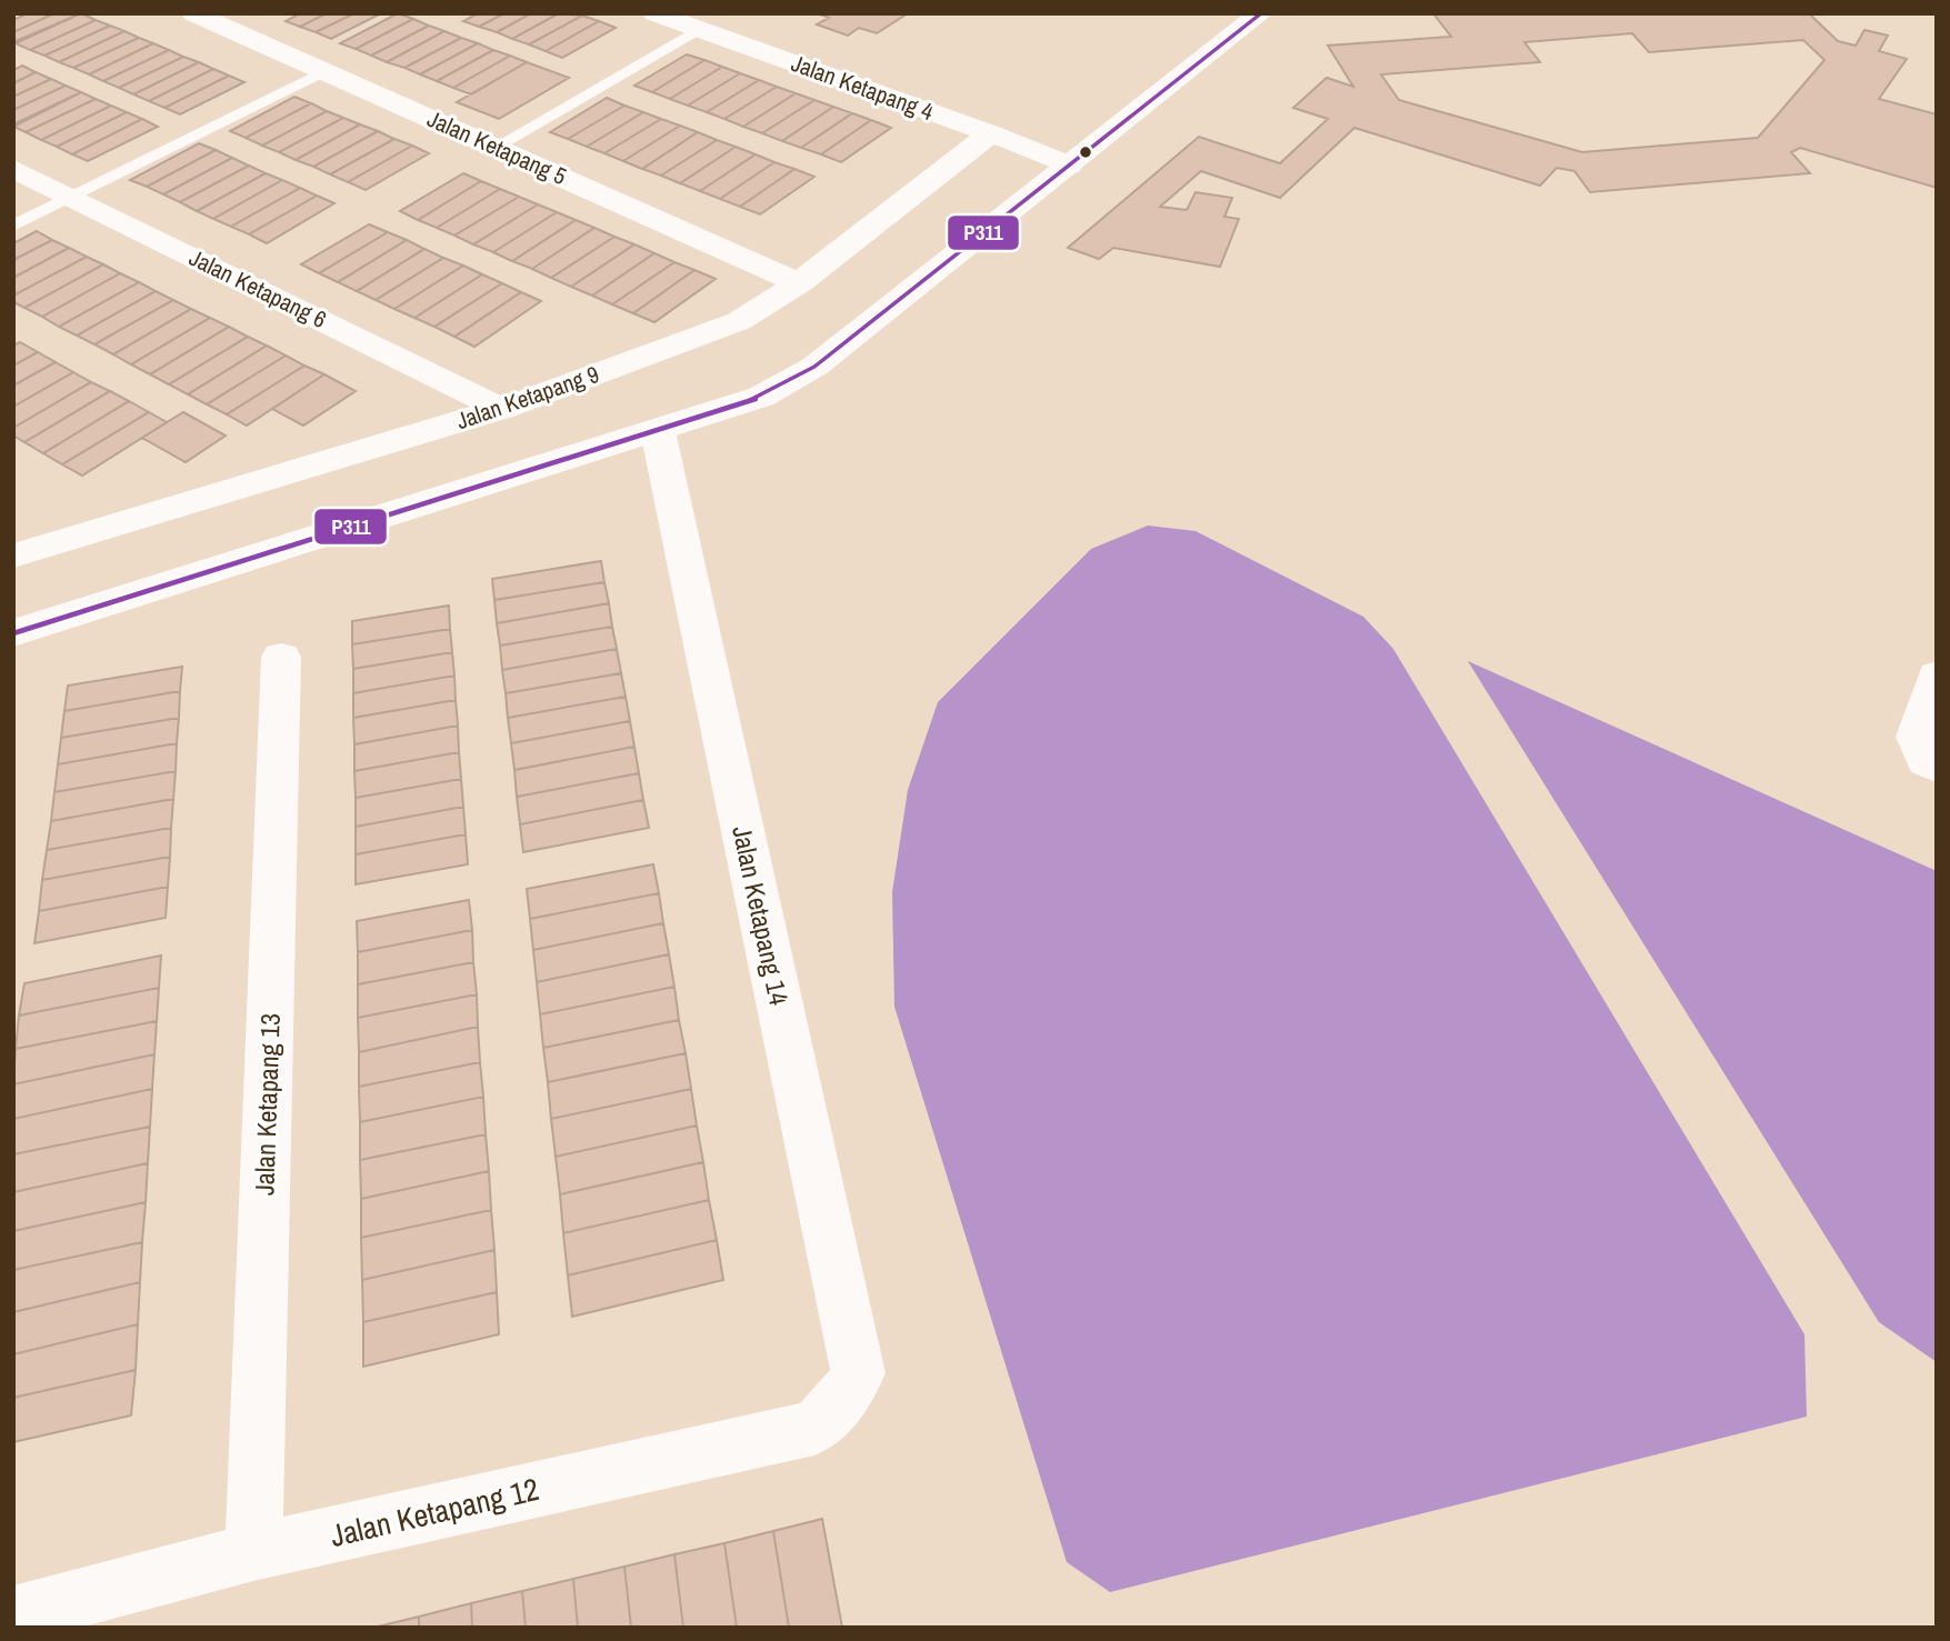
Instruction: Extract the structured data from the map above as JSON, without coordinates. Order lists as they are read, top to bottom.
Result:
{
  "streets": {
    "street": [
      "Jalan Ketapang 4",
      "Jalan Ketapang 5",
      "Jalan Ketapang 6",
      "Jalan Ketapang 9",
      "Jalan Ketapang 14",
      "Jalan Ketapang 13",
      "Jalan Ketapang 12"
    ]
  },
  "crossings": [
    ["Jalan Ketapang 4", "Jalan Ketapang 9"],
    ["Jalan Ketapang 5", "Jalan Ketapang 9"],
    ["Jalan Ketapang 6", "Jalan Ketapang 9"],
    ["Jalan Ketapang 14", "Jalan Ketapang 12"],
    ["Jalan Ketapang 13", "Jalan Ketapang 12"]
  ],
  "lines": ["transit line P311"]
}
